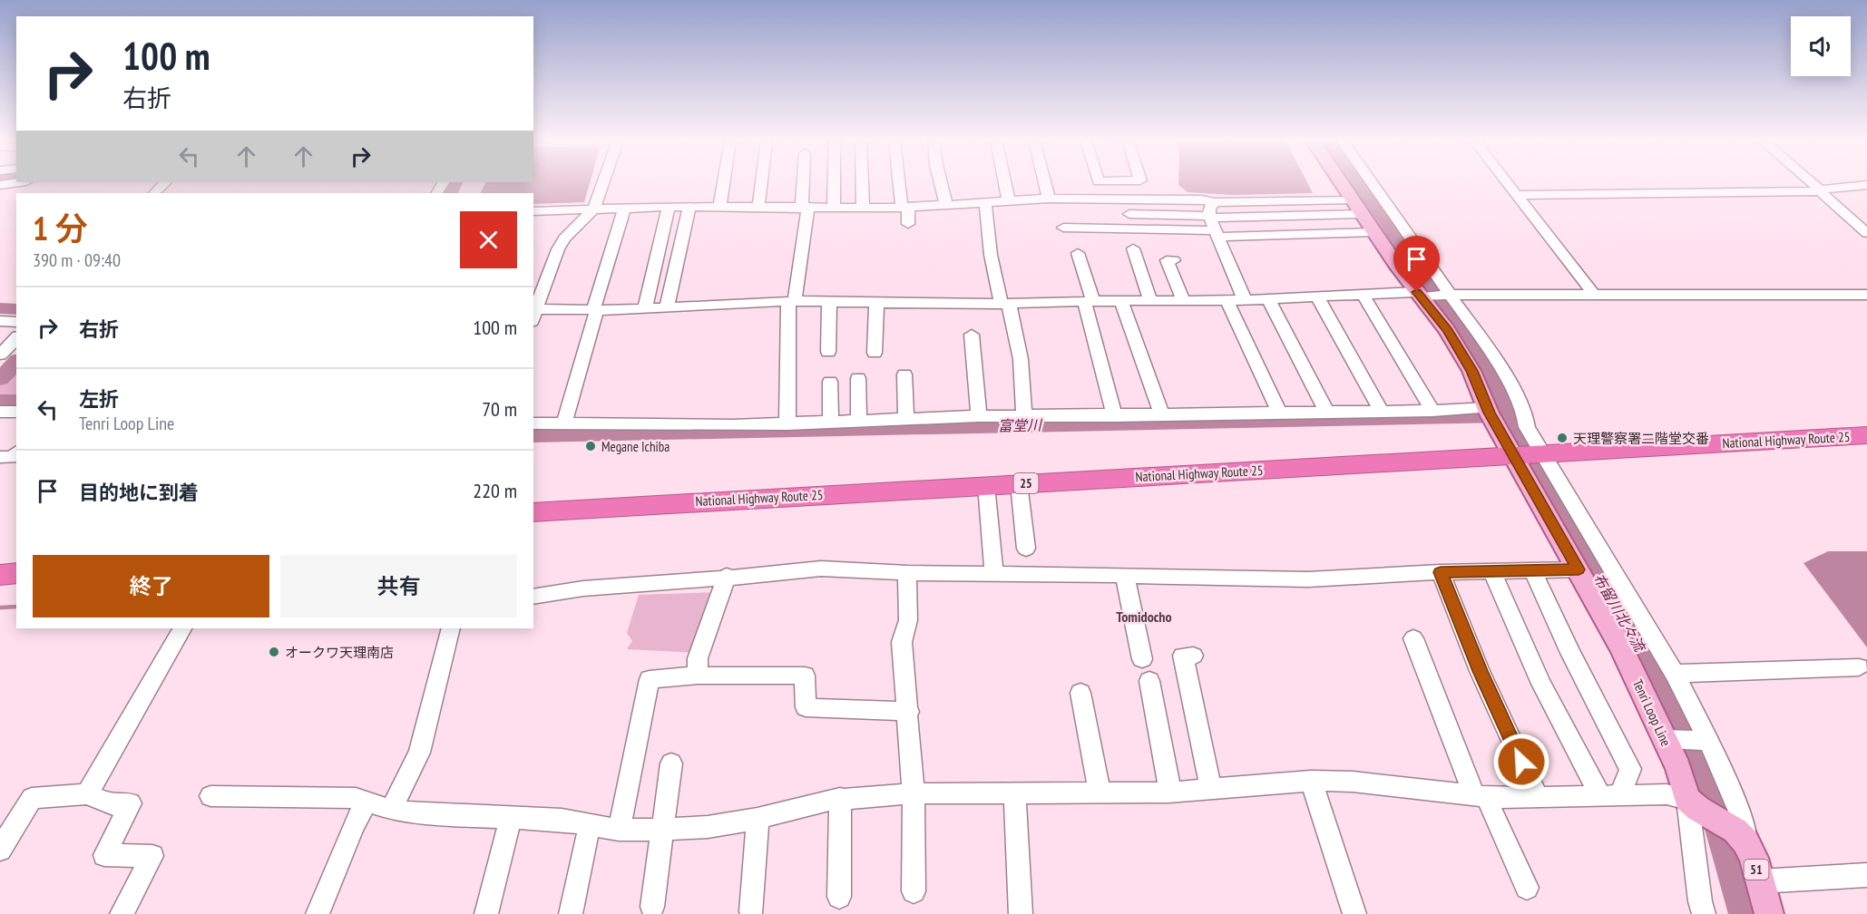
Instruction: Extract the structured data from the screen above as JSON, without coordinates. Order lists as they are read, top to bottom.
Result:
{
  "streets": {
    "highway": ["National Highway Route 25", "25"],
    "main road": ["Tenri Loop Line", "51"]
  },
  "crossings": [
    ["National Highway Route 25", "Tenri Loop Line"]
  ],
  "districts": ["Tomidocho"],
  "water": ["富堂川", "布留川北々流"],
  "places": ["天理警察署二階堂交番", "Megane Ichiba", "オークワ天理南店"],
  "page": {
    "turn": ["100 m", "右折"],
    "heading": ["1 分", "390 m · 09:40"],
    "list": [
      {
        "name": "右折",
        "value": "100 m"
      },
      {
        "name": "左折",
        "note": "Tenri Loop Line",
        "value": "70 m"
      },
      {
        "name": "目的地に到着",
        "value": "220 m"
      }
    ],
    "buttons": ["終了", "共有"]
  }
}
